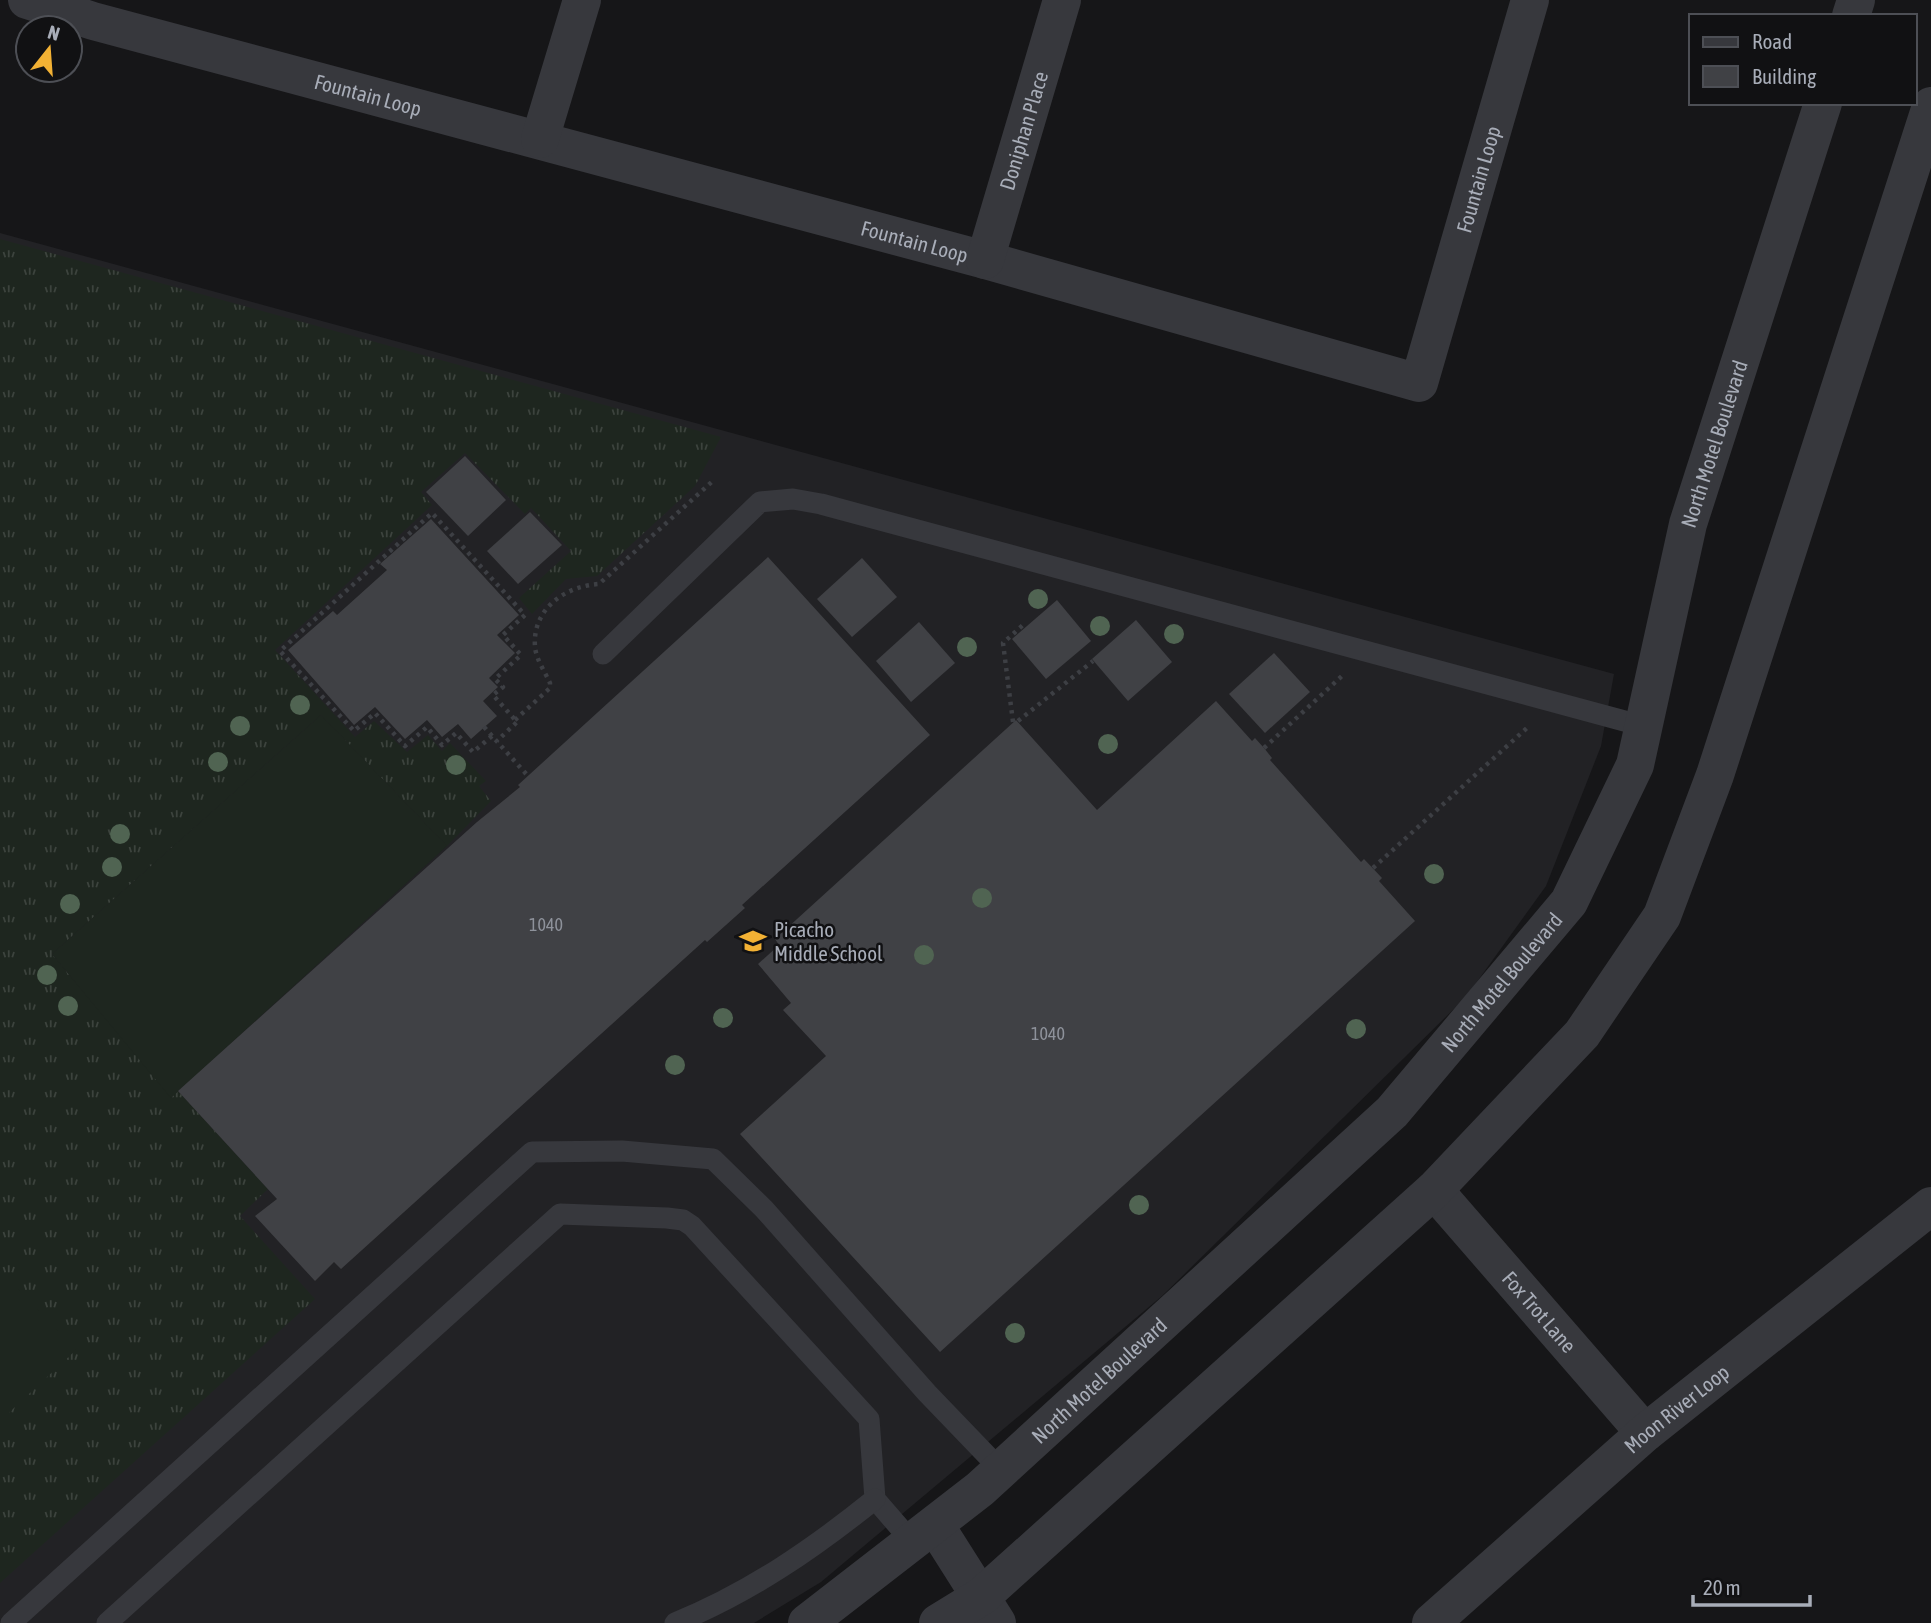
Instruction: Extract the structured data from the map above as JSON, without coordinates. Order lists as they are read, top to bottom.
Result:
{
  "streets": {
    "street": [
      "Fountain Loop",
      "Doniphan Place",
      "North Motel Boulevard",
      "Fox Trot Lane",
      "Moon River Loop"
    ]
  },
  "crossings": [
    ["Fountain Loop", "Doniphan Place"],
    ["Fox Trot Lane", "Moon River Loop"]
  ],
  "places": {
    "school or university": ["Picacho Middle School"]
  },
  "house_numbers": ["1040", "1040"],
  "legend": ["Road", "Building"],
  "scale_bar": "20 m",
  "north": "top"
}
